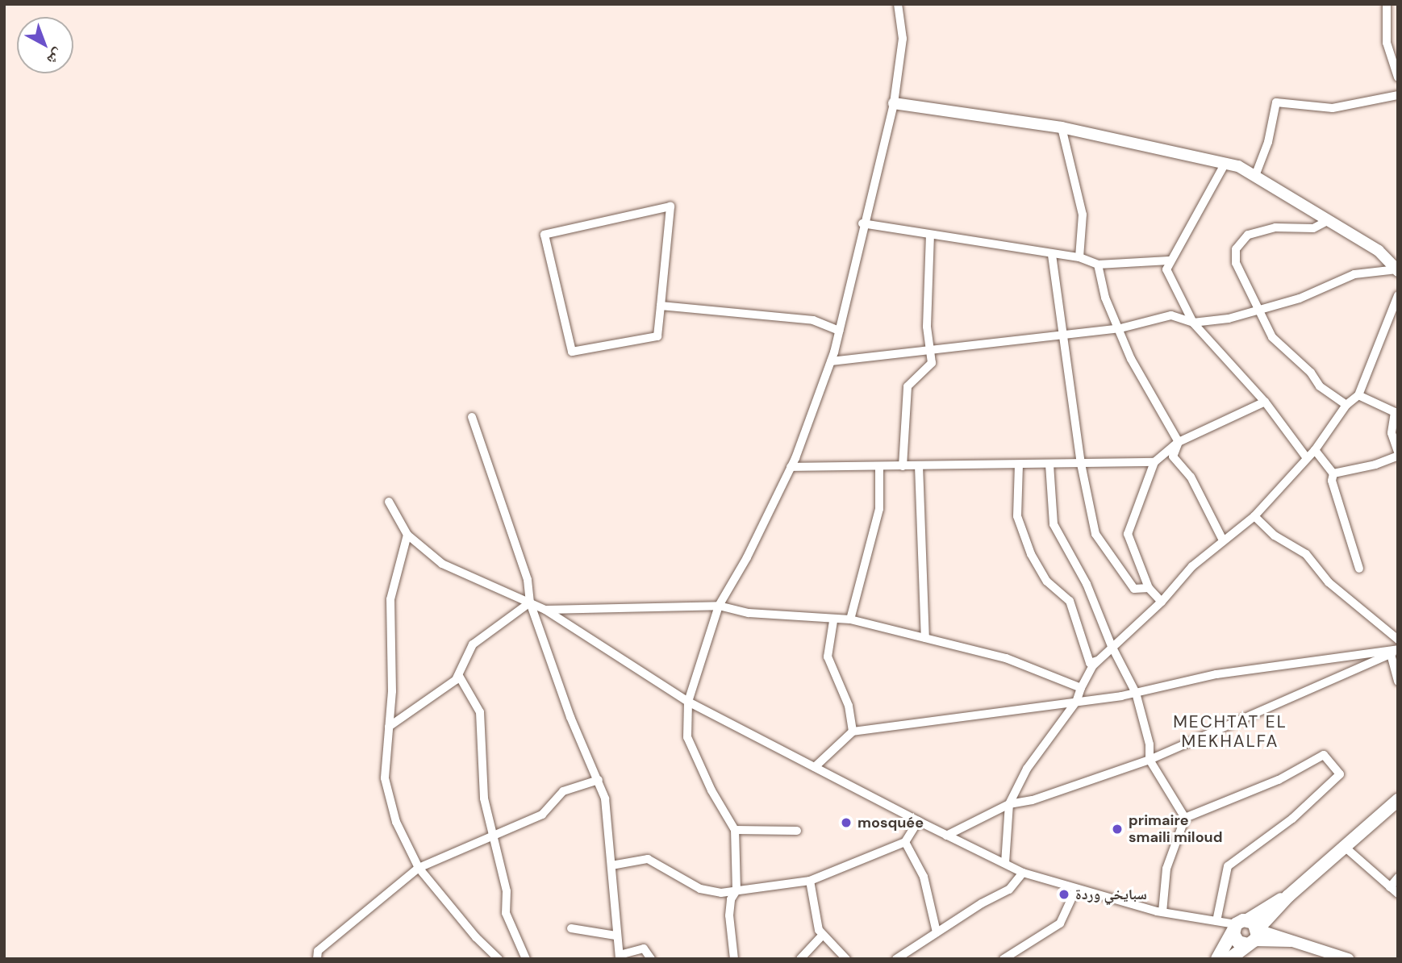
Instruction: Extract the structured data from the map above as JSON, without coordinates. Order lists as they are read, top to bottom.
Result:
{
  "districts": ["MECHTAT EL MEKHALFA"],
  "places": ["mosquée", "primaire smaili miloud", "سبايخي وردة"],
  "north": "bottom right"
}
